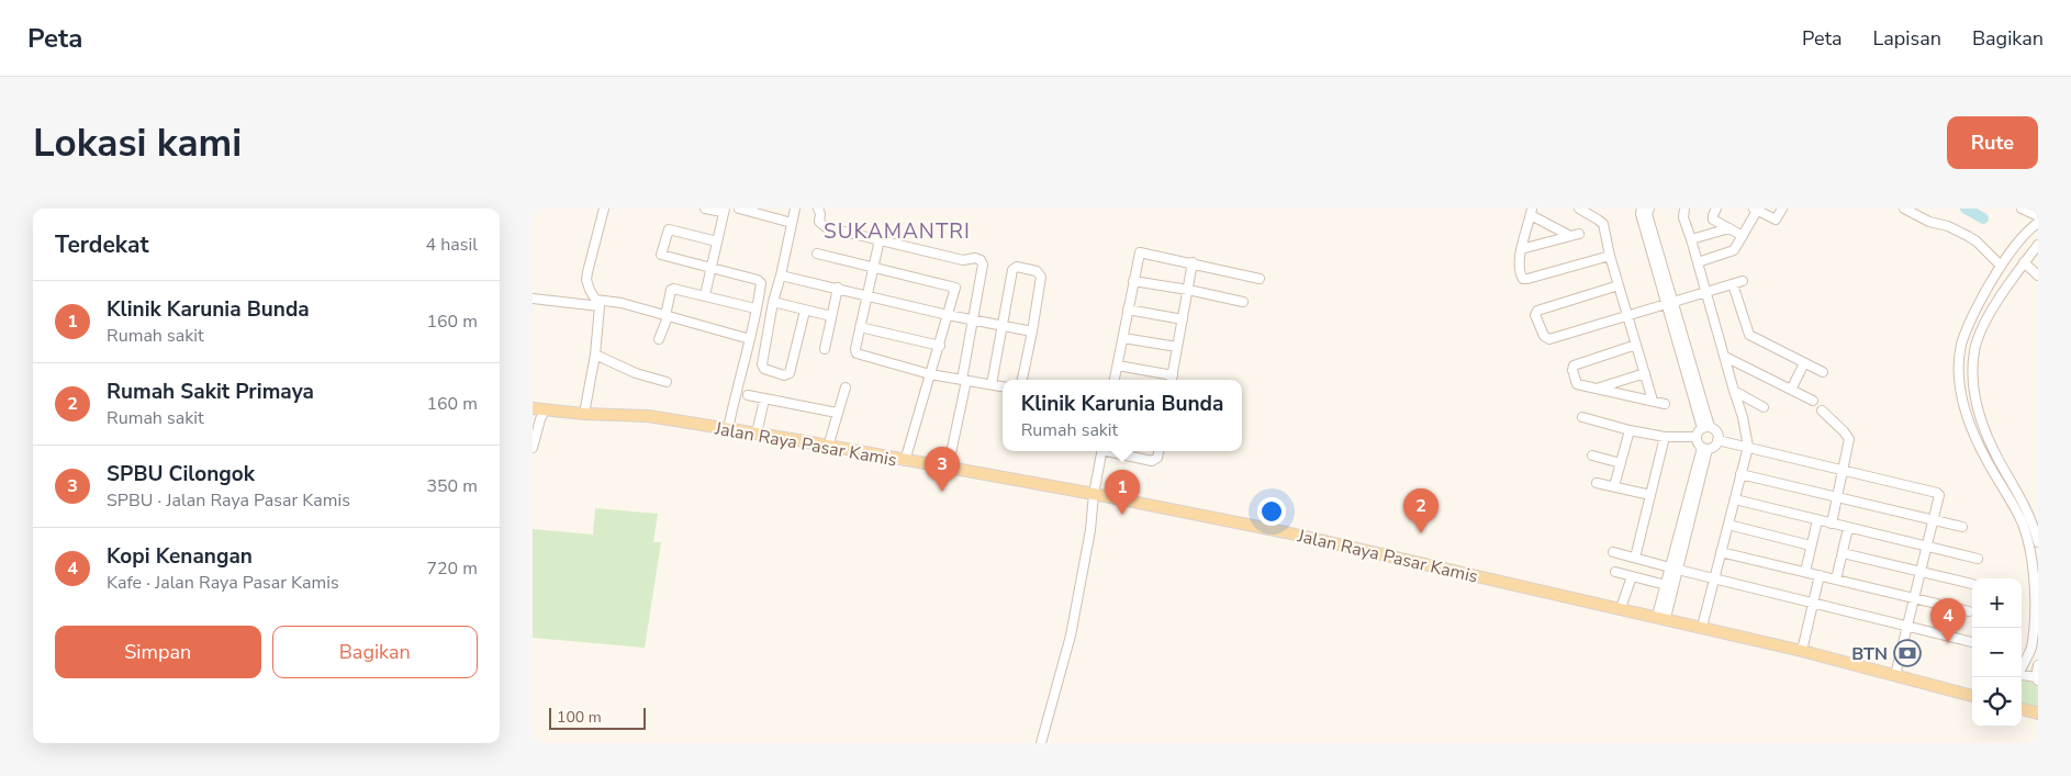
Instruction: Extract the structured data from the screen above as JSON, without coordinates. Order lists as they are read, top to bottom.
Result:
{
  "streets": {
    "main road": ["Jalan Raya Pasar Kamis"]
  },
  "districts": ["SUKAMANTRI"],
  "places": {
    "bank": ["BTN"]
  },
  "scale_bar": "100 m",
  "page": {
    "header": "Peta",
    "nav": ["Peta", "Lapisan", "Bagikan"],
    "buttons": [
      "Rute",
      ["Simpan", "Bagikan"]
    ],
    "title": "Lokasi kami",
    "heading": ["Terdekat", "4 hasil"],
    "list": [
      {
        "mark": "1",
        "name": "Klinik Karunia Bunda",
        "note": "Rumah sakit",
        "value": "160 m"
      },
      {
        "mark": "2",
        "name": "Rumah Sakit Primaya",
        "note": "Rumah sakit",
        "value": "160 m"
      },
      {
        "mark": "3",
        "name": "SPBU Cilongok",
        "note": "SPBU · Jalan Raya Pasar Kamis",
        "value": "350 m"
      },
      {
        "mark": "4",
        "name": "Kopi Kenangan",
        "note": "Kafe · Jalan Raya Pasar Kamis",
        "value": "720 m"
      }
    ],
    "popup": ["Klinik Karunia Bunda", "Rumah sakit"],
    "pins": [
      "3",
      "1",
      "2",
      "4"
    ],
    "map_buttons": ["+", "−"],
    "scale": "100 m"
  }
}
